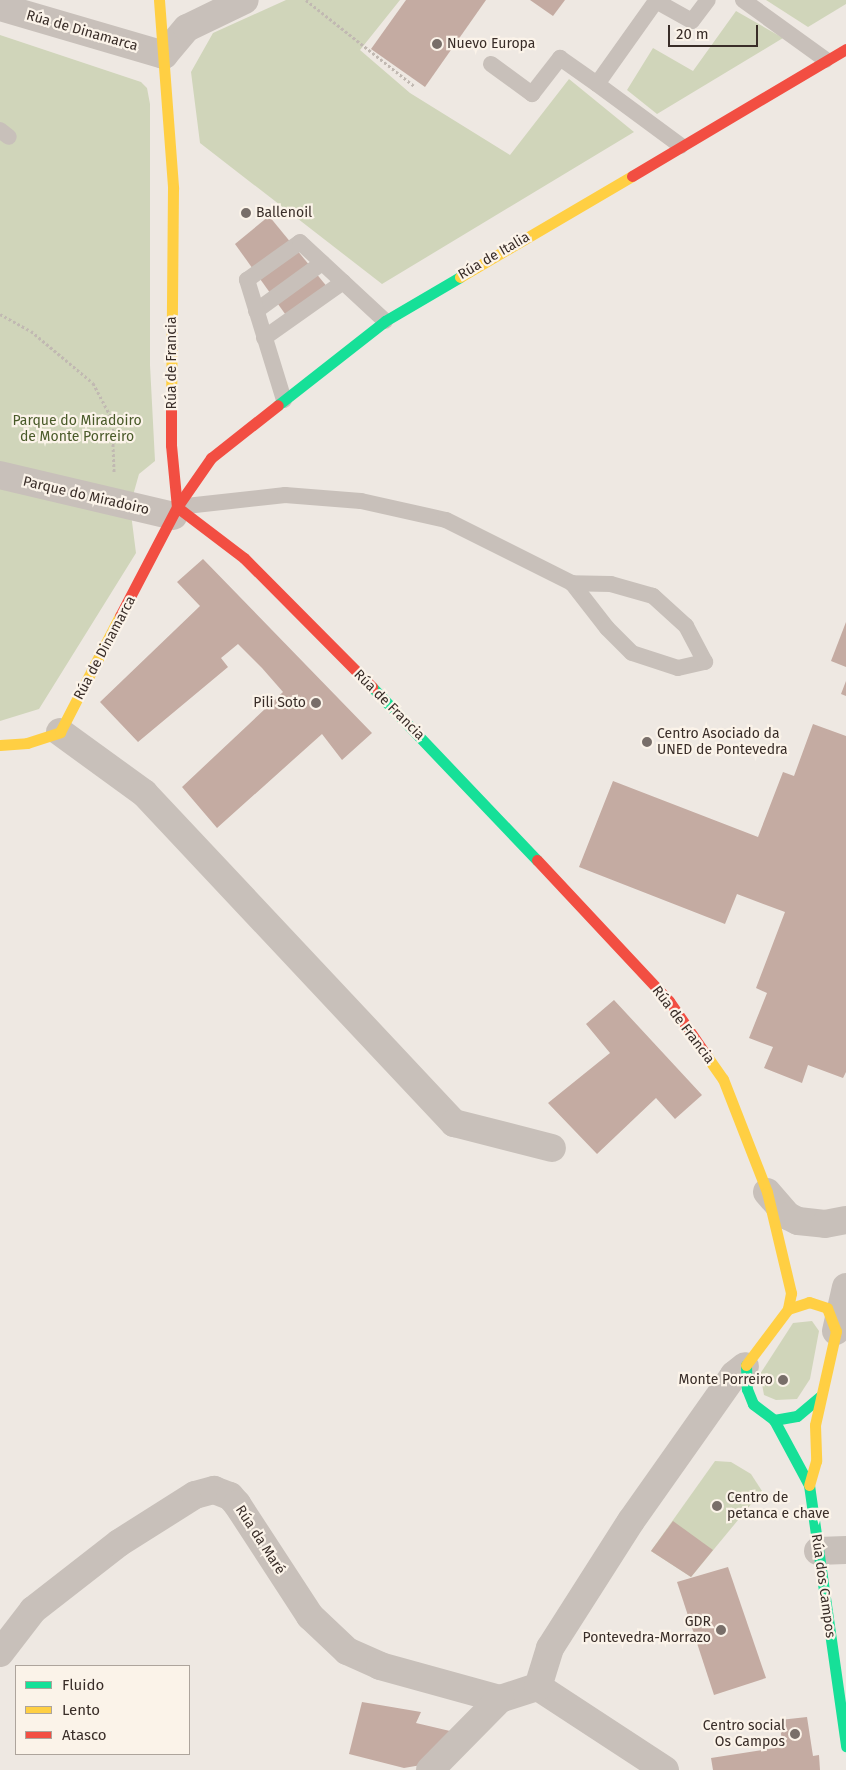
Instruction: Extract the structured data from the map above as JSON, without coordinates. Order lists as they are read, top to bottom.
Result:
{
  "streets": {
    "street": [
      "Rúa de Dinamarca",
      "Rúa de Italia",
      "Rúa de Francia",
      "Parque do Miradoiro",
      "Rúa da Maré",
      "Rúa dos Campos"
    ]
  },
  "crossings": [
    ["Rúa de Dinamarca", "Rúa de Italia"],
    ["Rúa de Dinamarca", "Rúa de Francia"],
    ["Rúa de Dinamarca", "Parque do Miradoiro"],
    ["Rúa de Italia", "Rúa de Francia"],
    ["Rúa de Italia", "Parque do Miradoiro"],
    ["Rúa de Francia", "Parque do Miradoiro"],
    ["Rúa de Francia", "Rúa dos Campos"]
  ],
  "parks": ["Parque do Miradoiro de Monte Porreiro"],
  "places": [
    "Nuevo Europa",
    "Ballenoil",
    "Pili Soto",
    "Centro Asociado da UNED de Pontevedra",
    "Monte Porreiro",
    "Centro de petanca e chave",
    "GDR Pontevedra-Morrazo",
    "Centro social Os Campos"
  ],
  "legend": ["Fluido", "Lento", "Atasco"],
  "scale_bar": "20 m"
}
